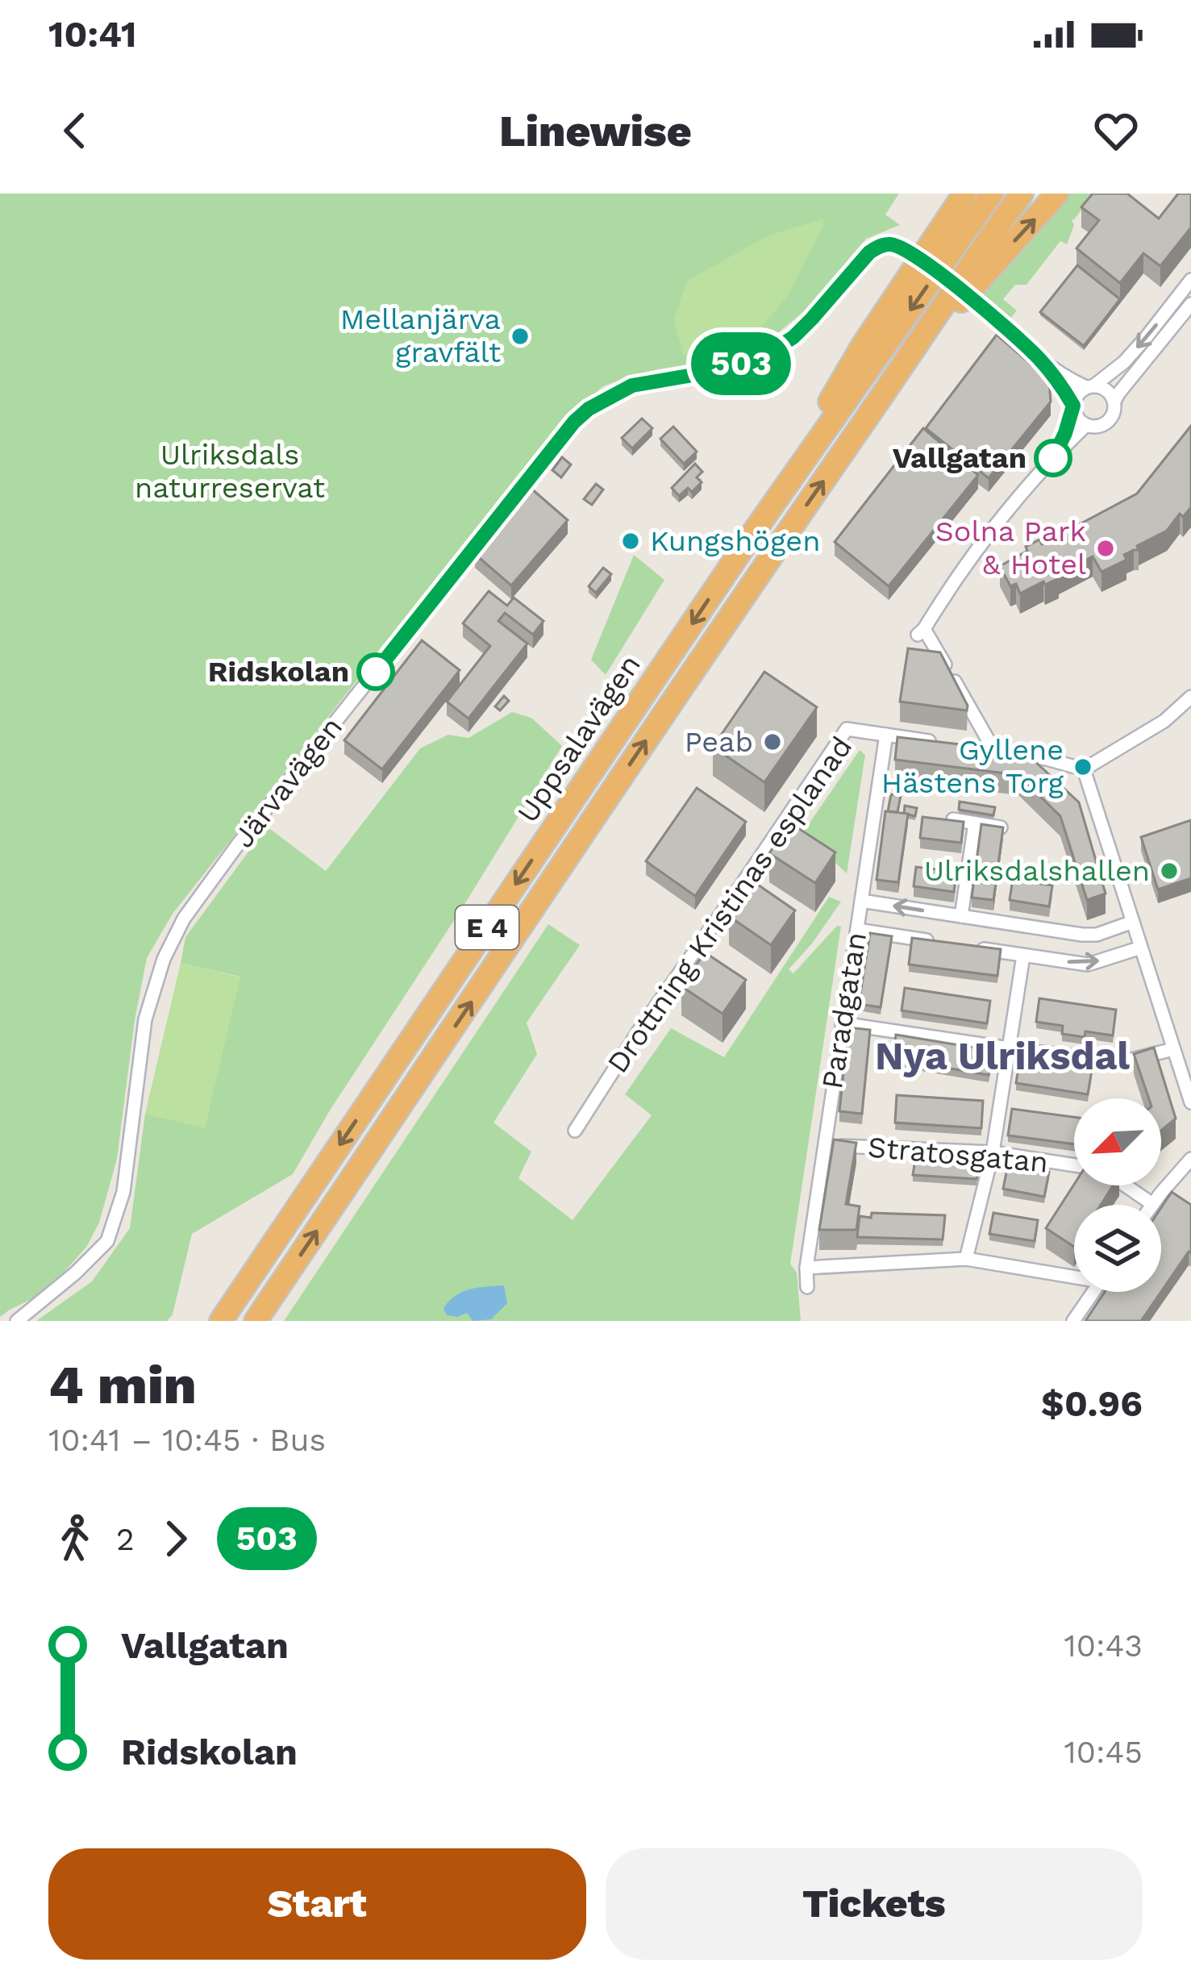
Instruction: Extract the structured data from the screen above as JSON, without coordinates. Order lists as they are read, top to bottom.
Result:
{
  "streets": {
    "highway": ["Uppsalavägen", "E 4"],
    "street": [
      "Järvavägen",
      "Drottning Kristinas esplanad",
      "Paradgatan",
      "Stratosgatan"
    ]
  },
  "crossings": [
    ["Uppsalavägen", "E 4"],
    ["Drottning Kristinas esplanad", "Paradgatan"],
    ["Paradgatan", "Stratosgatan"]
  ],
  "districts": ["Nya Ulriksdal"],
  "parks": ["Ulriksdals naturreservat"],
  "places": [
    "Mellanjärva gravfält",
    "Vallgatan",
    "Kungshögen",
    "Solna Park & Hotel",
    "Ridskolan",
    "Peab",
    "Gyllene Hästens Torg",
    "Ulriksdalshallen"
  ],
  "lines": ["bus line 503"],
  "north": "bottom left",
  "page": {
    "status": "10:41",
    "header": "Linewise",
    "on_map": "503",
    "heading": ["4 min", "10:41 – 10:45 · Bus", "$0.96"],
    "legs": ["2", "503"],
    "list": [
      {
        "name": "Vallgatan",
        "value": "10:43"
      },
      {
        "name": "Ridskolan",
        "value": "10:45"
      }
    ],
    "buttons": ["Start", "Tickets"]
  }
}
